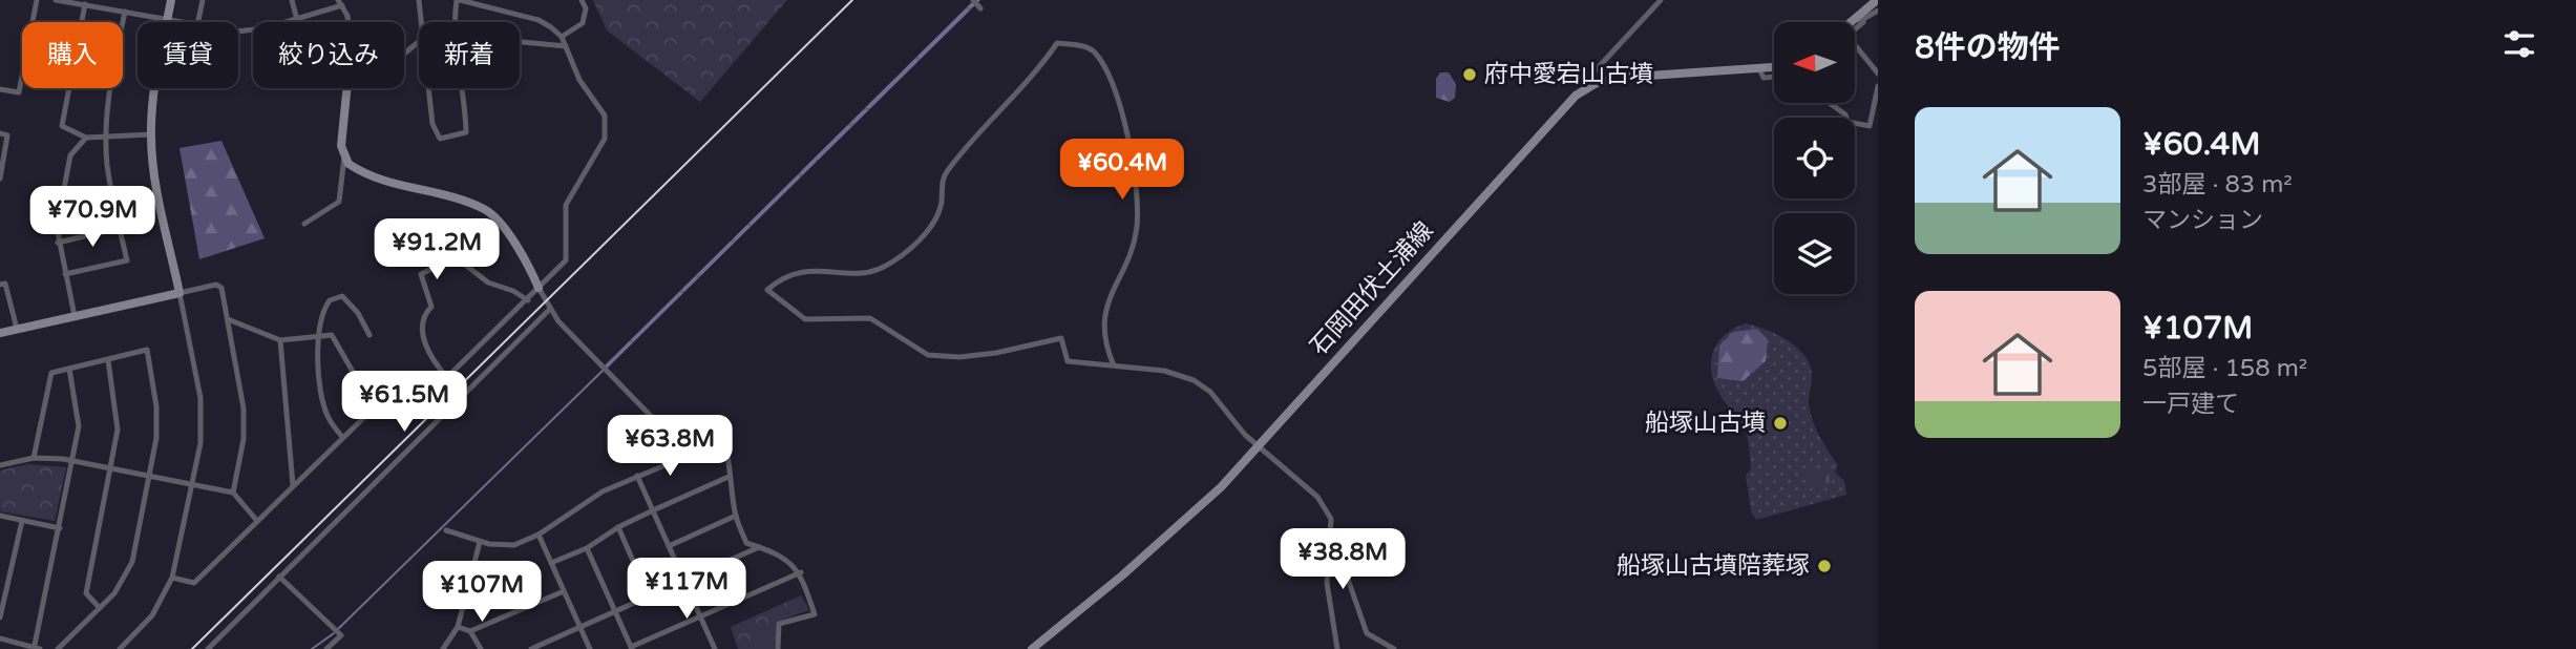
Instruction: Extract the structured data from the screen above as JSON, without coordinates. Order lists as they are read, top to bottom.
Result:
{
  "streets": {
    "main road": ["石岡田伏土浦線"]
  },
  "places": ["府中愛宕山古墳", "船塚山古墳", "船塚山古墳陪葬塚"],
  "north": "left",
  "page": {
    "heading": "8件の物件",
    "chip": [
      "購入",
      "賃貸",
      "絞り込み",
      "新着"
    ],
    "list": [
      {
        "name": "¥60.4M",
        "note": "3部屋 · 83 m² · マンション"
      },
      {
        "name": "¥107M",
        "note": "5部屋 · 158 m² · 一戸建て"
      }
    ],
    "price": [
      "¥60.4M",
      "¥70.9M",
      "¥91.2M",
      "¥61.5M",
      "¥63.8M",
      "¥38.8M",
      "¥117M",
      "¥107M"
    ]
  }
}
